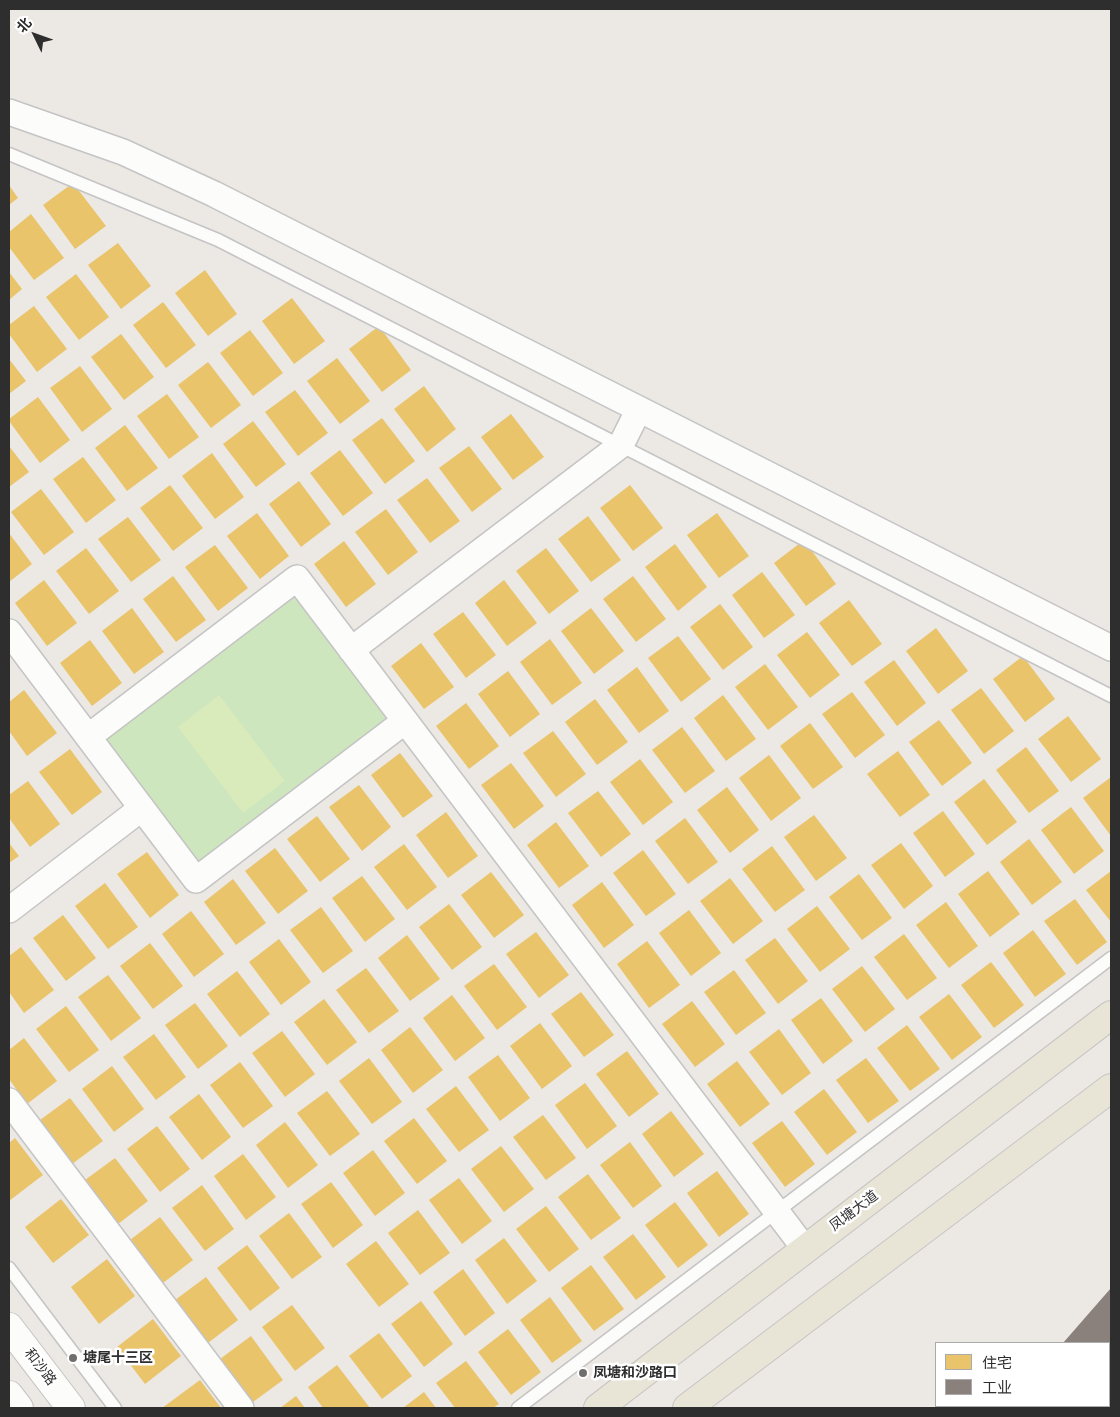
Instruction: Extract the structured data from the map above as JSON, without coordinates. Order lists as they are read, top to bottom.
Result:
{
  "streets": {
    "main road": ["凤塘大道", "和沙路"]
  },
  "places": ["塘尾十三区", "凤塘和沙路口"],
  "legend": ["住宅", "工业"],
  "north": "top left"
}
